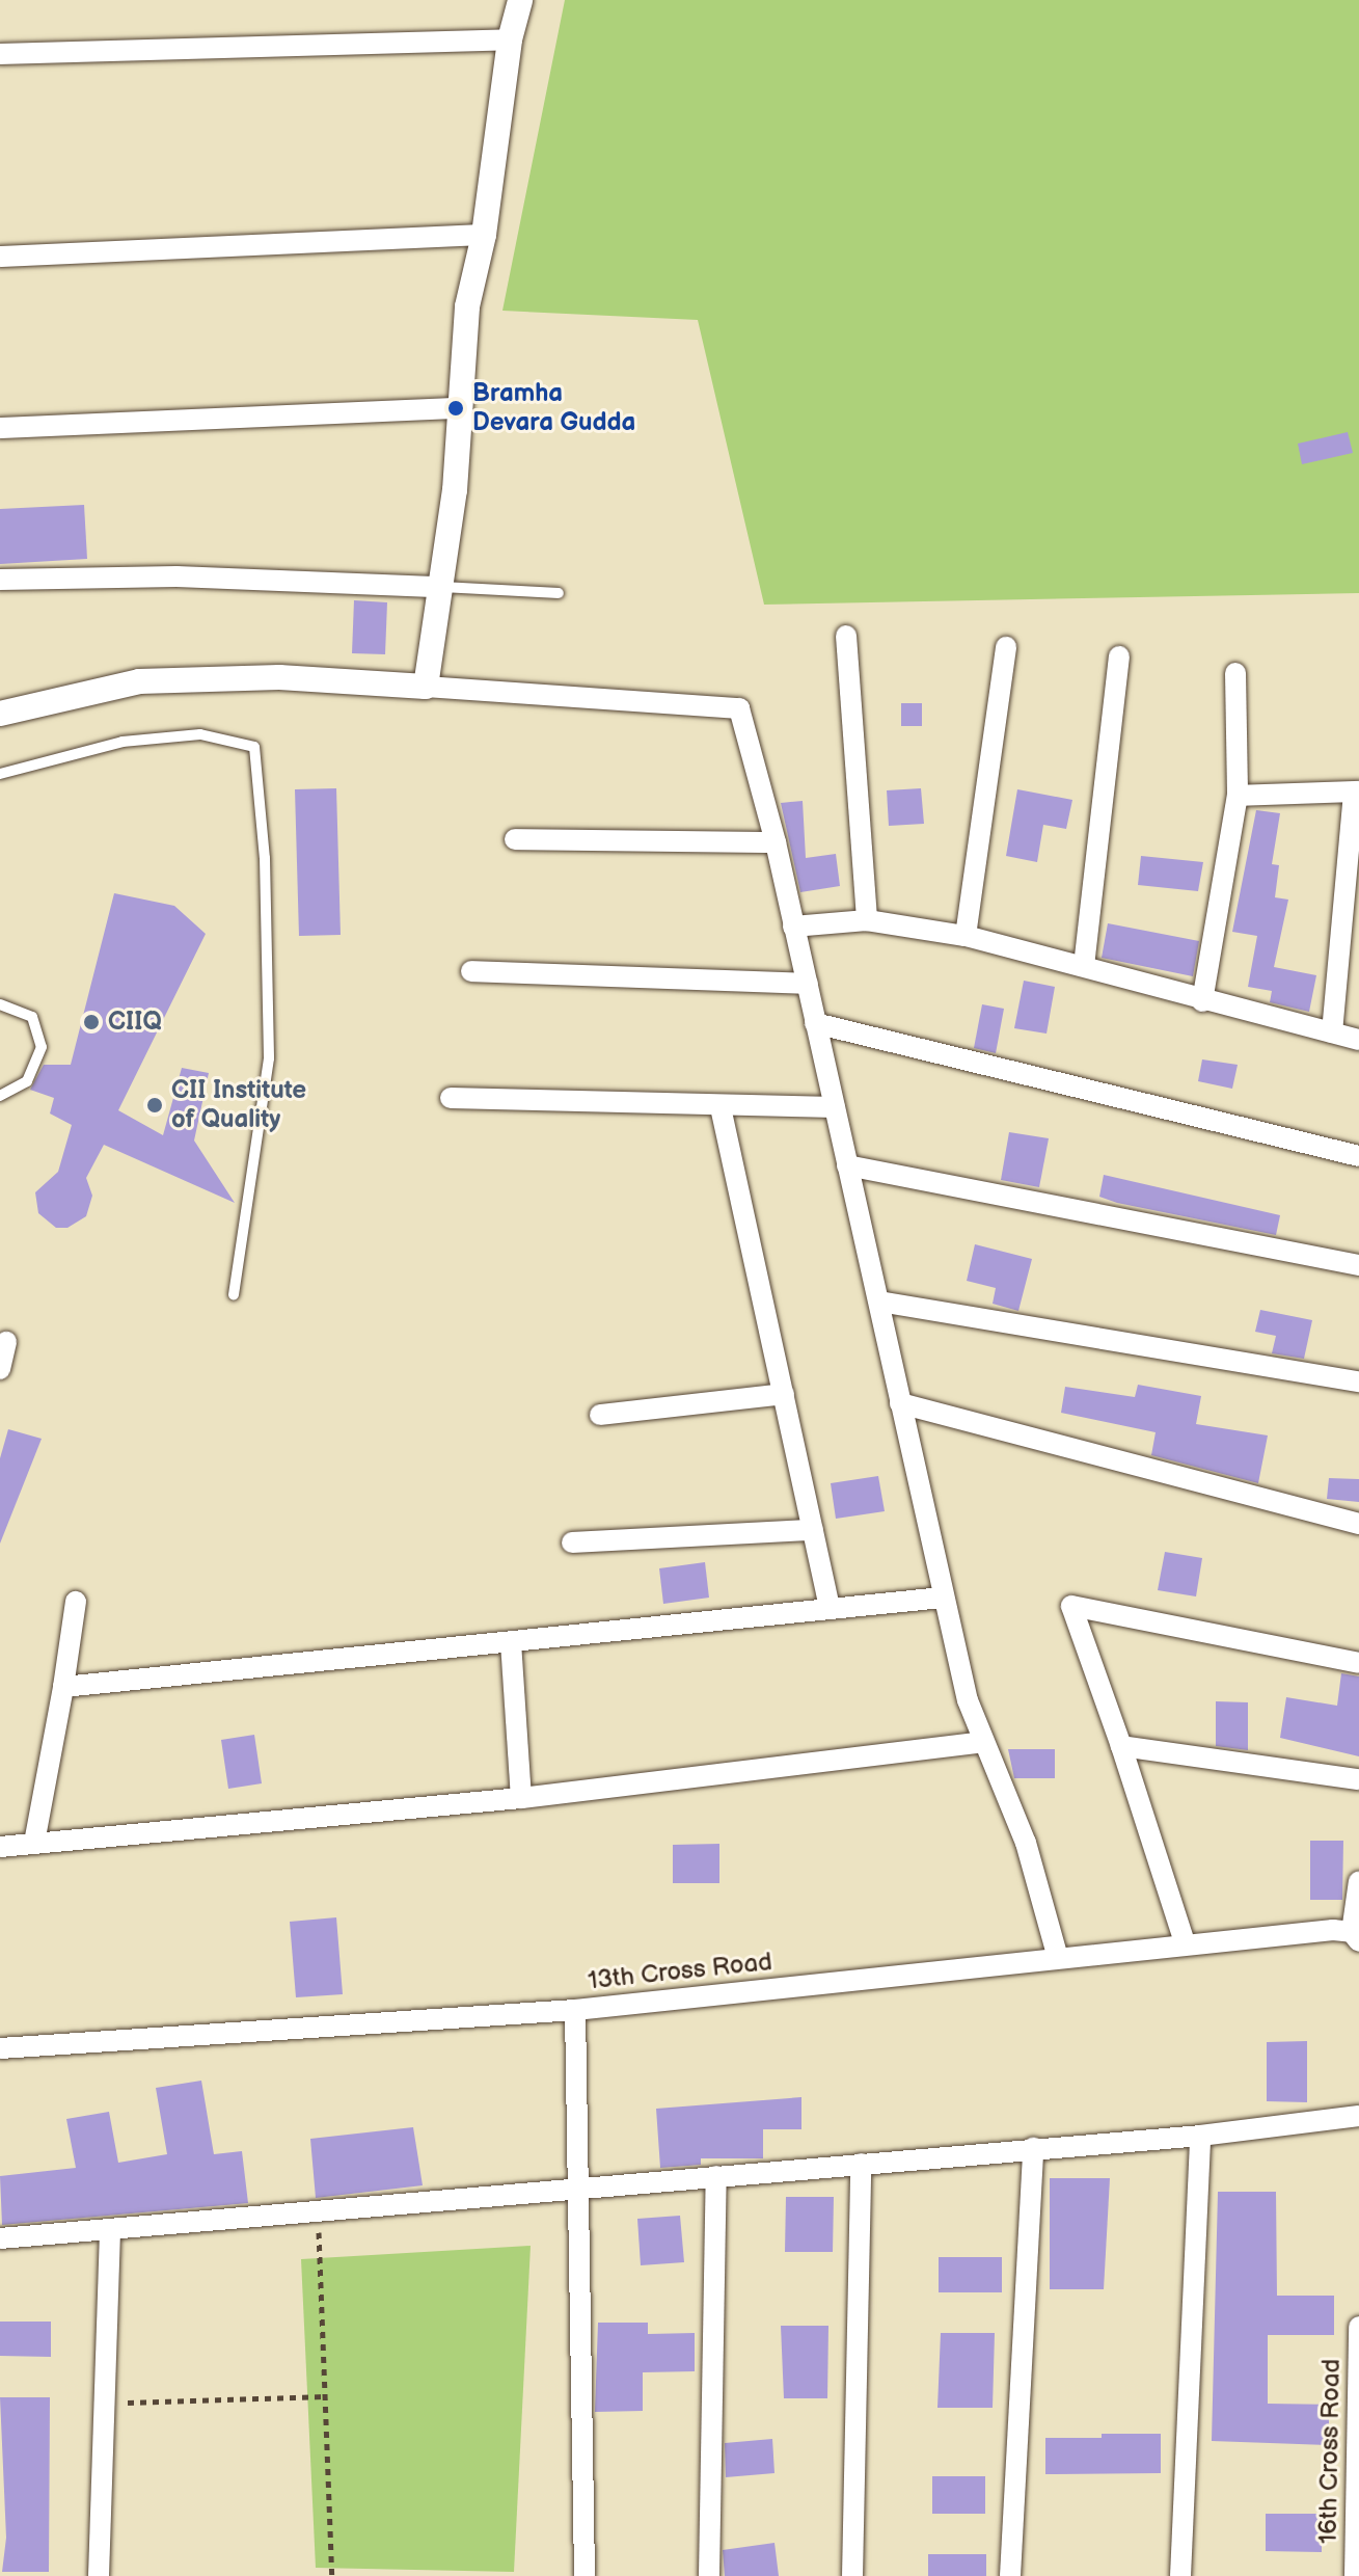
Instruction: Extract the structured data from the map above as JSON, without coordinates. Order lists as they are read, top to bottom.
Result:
{
  "streets": {
    "street": ["13th Cross Road", "16th Cross Road"]
  },
  "places": ["Bramha Devara Gudda", "CIIQ", "CII Institute of Quality"]
}
